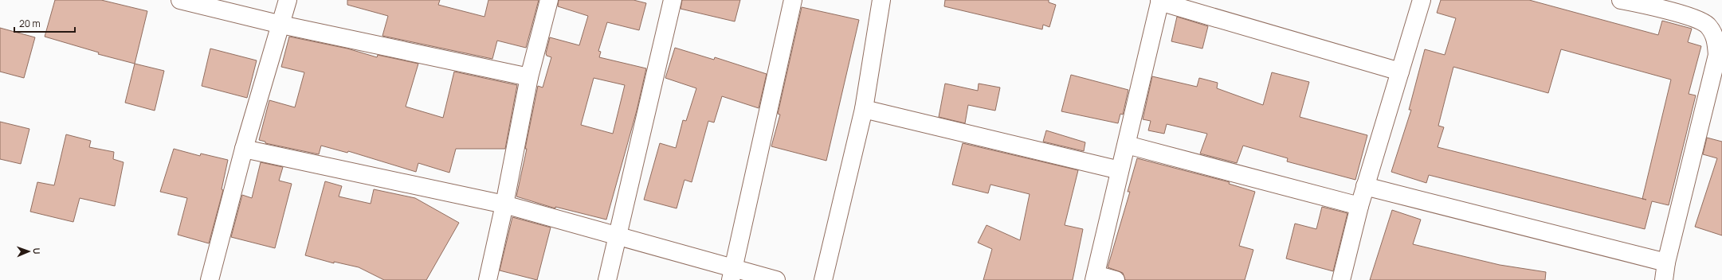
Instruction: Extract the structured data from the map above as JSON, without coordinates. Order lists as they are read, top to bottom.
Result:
{
  "scale_bar": "20 m",
  "north": "right"
}
